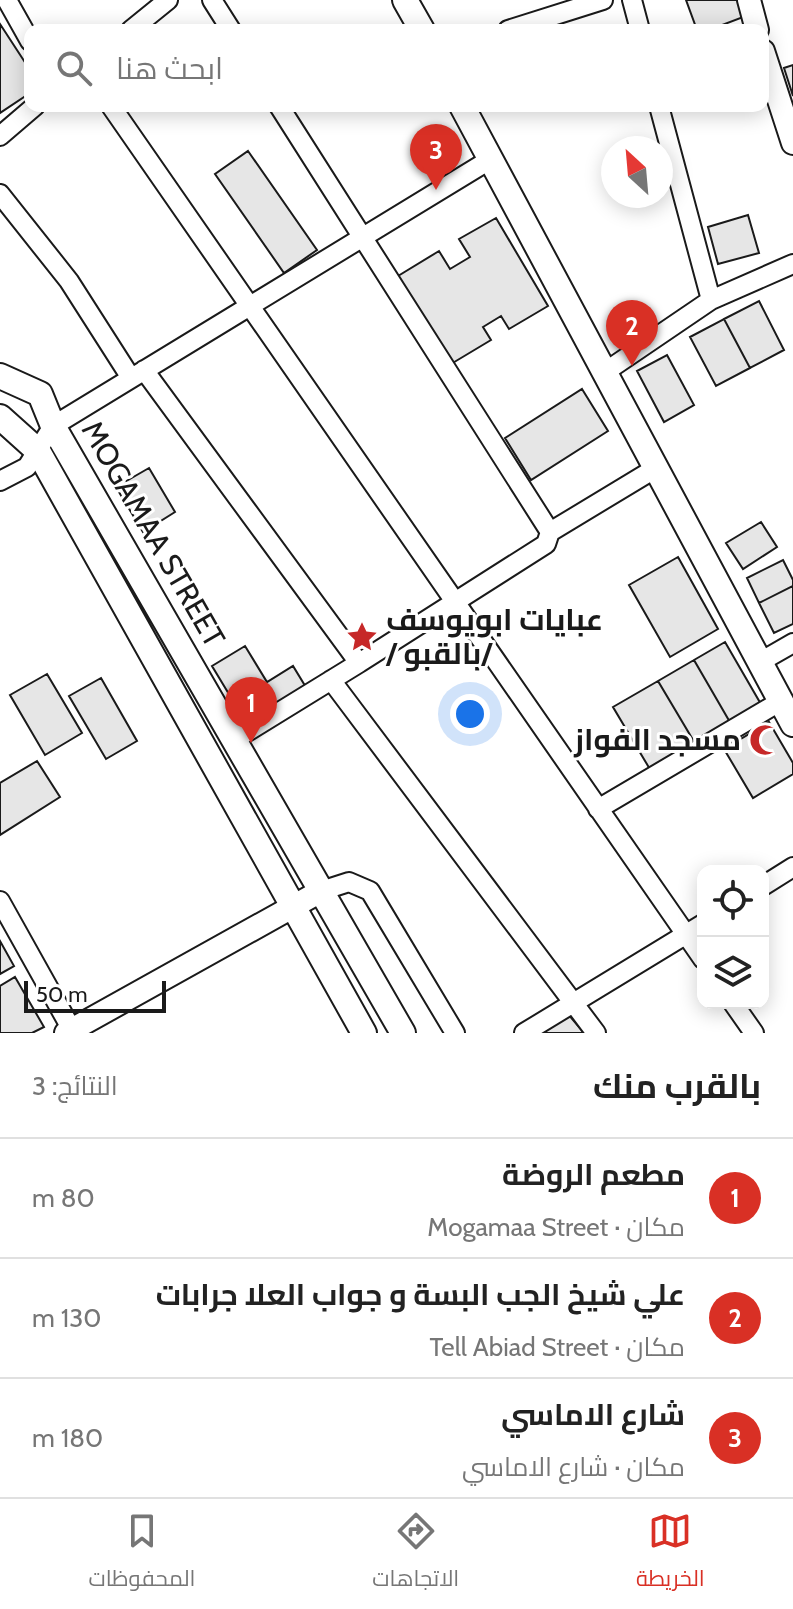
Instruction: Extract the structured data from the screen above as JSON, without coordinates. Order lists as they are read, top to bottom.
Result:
{
  "streets": {
    "main road": ["MOGAMAA STREET"]
  },
  "places": {
    "place": ["عبايات ابويوسف / بالقبو/"],
    "mosque": ["مسجد الفواز"]
  },
  "scale_bar": "50 m",
  "north": "top left",
  "page": {
    "search": "ابحث هنا",
    "pins": ["3", "2", "1"],
    "scale": "50 m",
    "heading": ["بالقرب منك", "النتائج: 3"],
    "list": [
      {
        "mark": "1",
        "name": "مطعم الروضة",
        "note": "مكان · Mogamaa Street",
        "value": "80 m"
      },
      {
        "mark": "2",
        "name": "علي شيخ الجب البسة و جواب العلا جرابات",
        "note": "مكان · Tell Abiad Street",
        "value": "130 m"
      },
      {
        "mark": "3",
        "name": "شارع الاماسي",
        "note": "مكان · شارع الاماسي",
        "value": "180 m"
      }
    ],
    "nav": ["الخريطة", "الاتجاهات", "المحفوظات"]
  }
}
